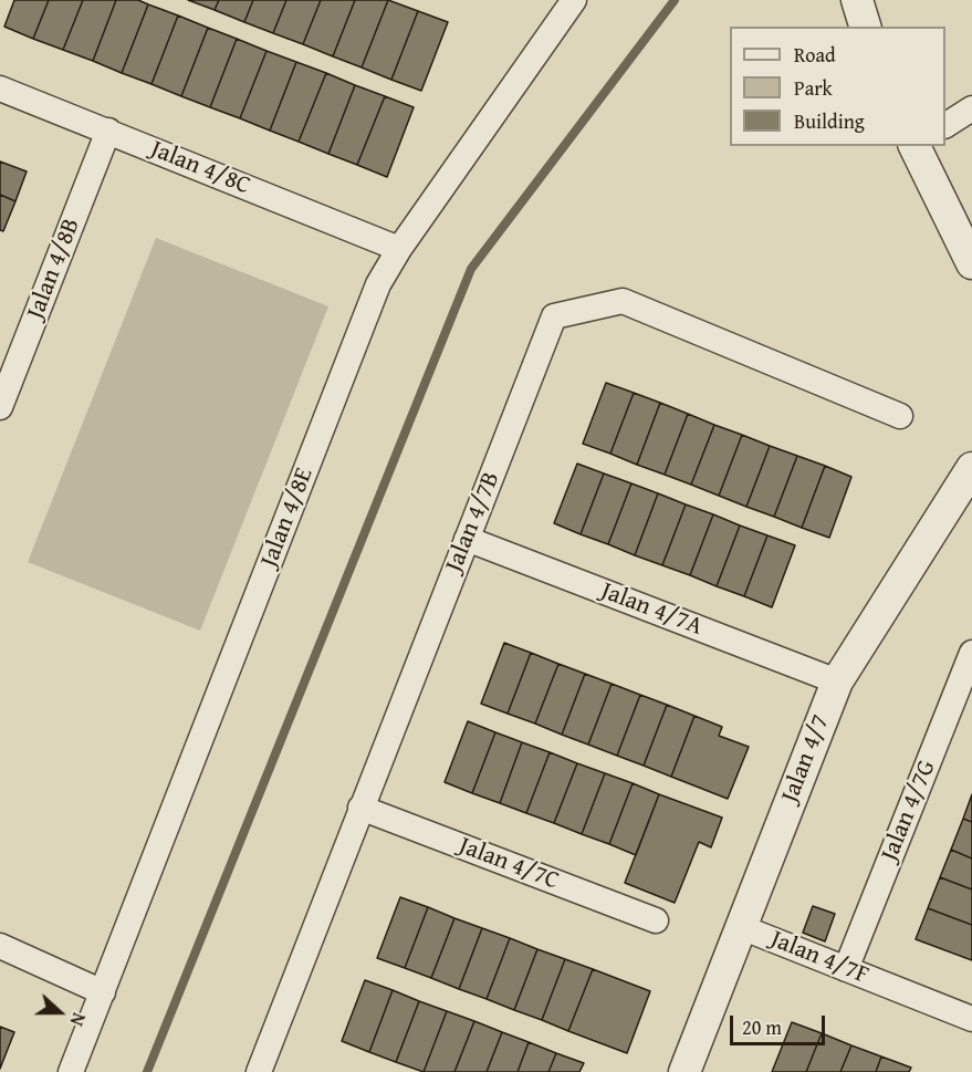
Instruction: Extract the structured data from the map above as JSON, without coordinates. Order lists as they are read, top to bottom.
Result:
{
  "streets": {
    "street": [
      "Jalan 4/8C",
      "Jalan 4/8B",
      "Jalan 4/8E",
      "Jalan 4/7B",
      "Jalan 4/7A",
      "Jalan 4/7",
      "Jalan 4/7G",
      "Jalan 4/7C",
      "Jalan 4/7F"
    ]
  },
  "crossings": [
    ["Jalan 4/8C", "Jalan 4/8B"],
    ["Jalan 4/8C", "Jalan 4/8E"],
    ["Jalan 4/7B", "Jalan 4/7A"],
    ["Jalan 4/7B", "Jalan 4/7C"],
    ["Jalan 4/7A", "Jalan 4/7"],
    ["Jalan 4/7", "Jalan 4/7F"],
    ["Jalan 4/7G", "Jalan 4/7F"]
  ],
  "legend": ["Road", "Park", "Building"],
  "scale_bar": "20 m",
  "north": "right"
}
